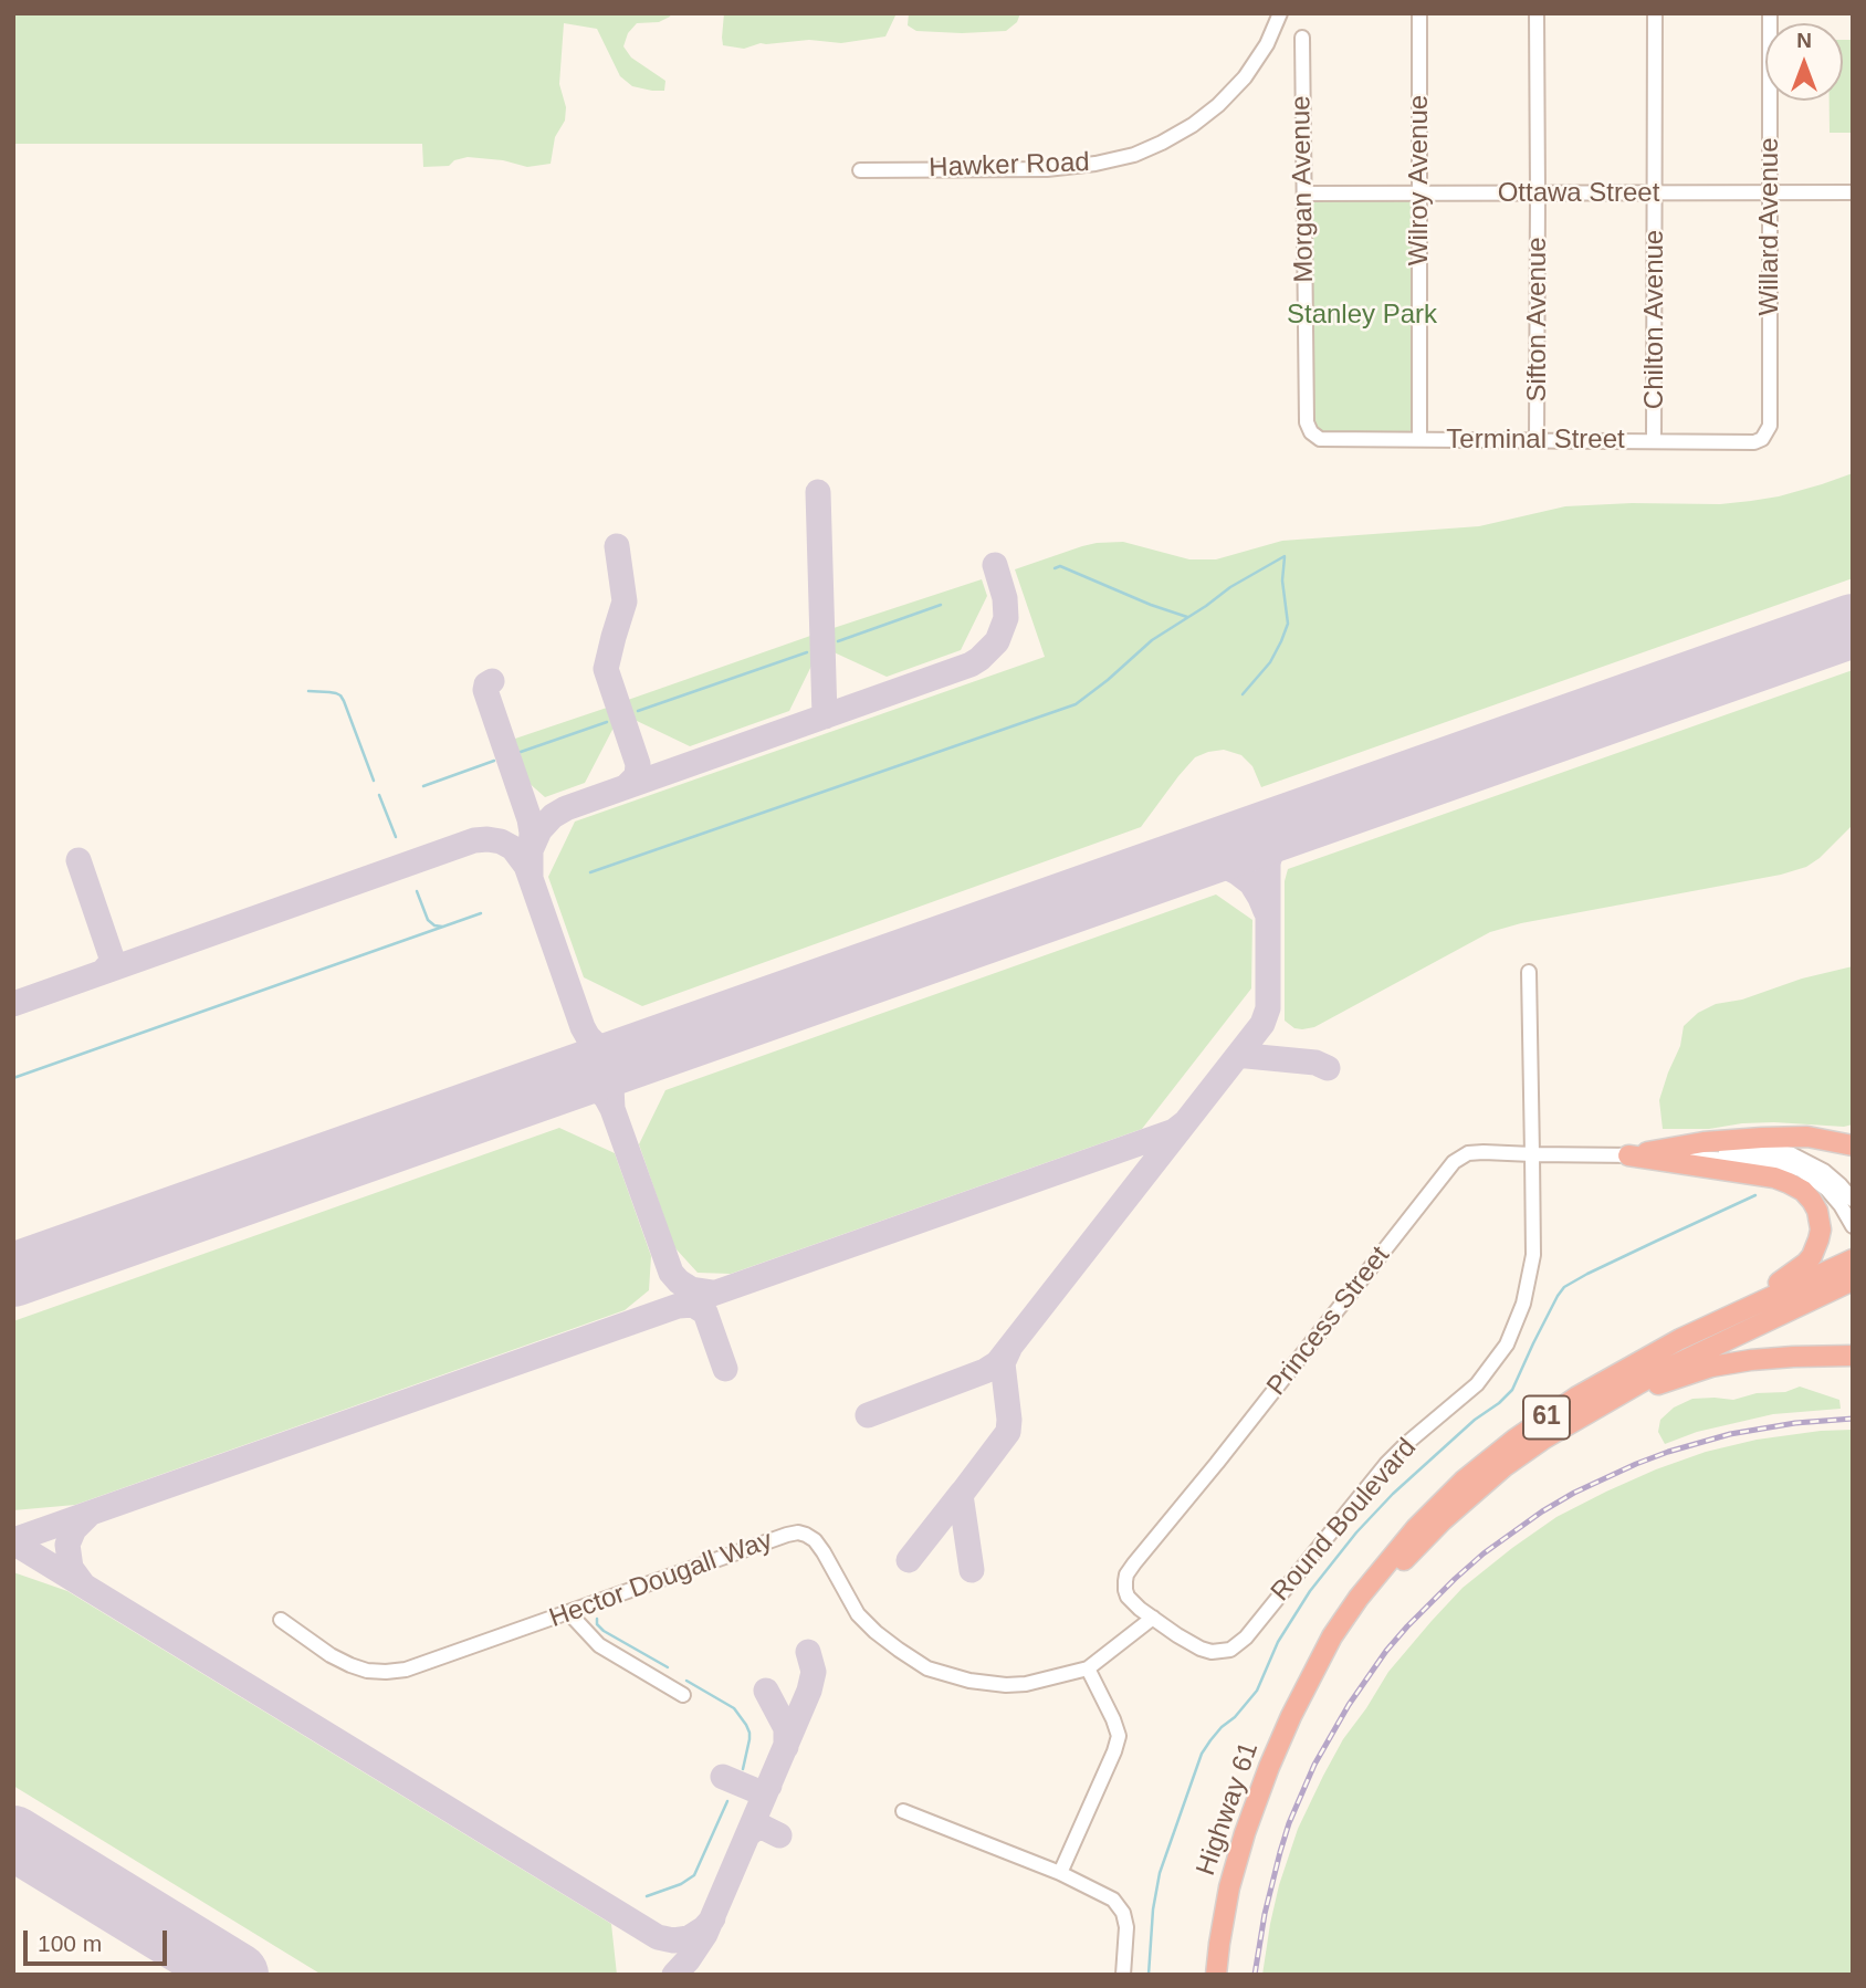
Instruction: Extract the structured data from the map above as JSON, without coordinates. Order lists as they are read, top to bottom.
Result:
{
  "streets": {
    "highway": ["61", "Highway 61"],
    "street": [
      "Hawker Road",
      "Wilroy Avenue",
      "Morgan Avenue",
      "Ottawa Street",
      "Willard Avenue",
      "Sifton Avenue",
      "Chilton Avenue",
      "Terminal Street",
      "Princess Street",
      "Round Boulevard",
      "Hector Dougall Way"
    ]
  },
  "crossings": [
    ["Wilroy Avenue", "Ottawa Street"],
    ["Wilroy Avenue", "Terminal Street"],
    ["Morgan Avenue", "Ottawa Street"],
    ["Morgan Avenue", "Terminal Street"],
    ["Ottawa Street", "Willard Avenue"],
    ["Ottawa Street", "Sifton Avenue"],
    ["Ottawa Street", "Chilton Avenue"],
    ["Willard Avenue", "Terminal Street"],
    ["Sifton Avenue", "Terminal Street"],
    ["Chilton Avenue", "Terminal Street"],
    ["Princess Street", "Round Boulevard"],
    ["61", "Highway 61"]
  ],
  "parks": ["Stanley Park"],
  "scale_bar": "100 m",
  "north": "top"
}
